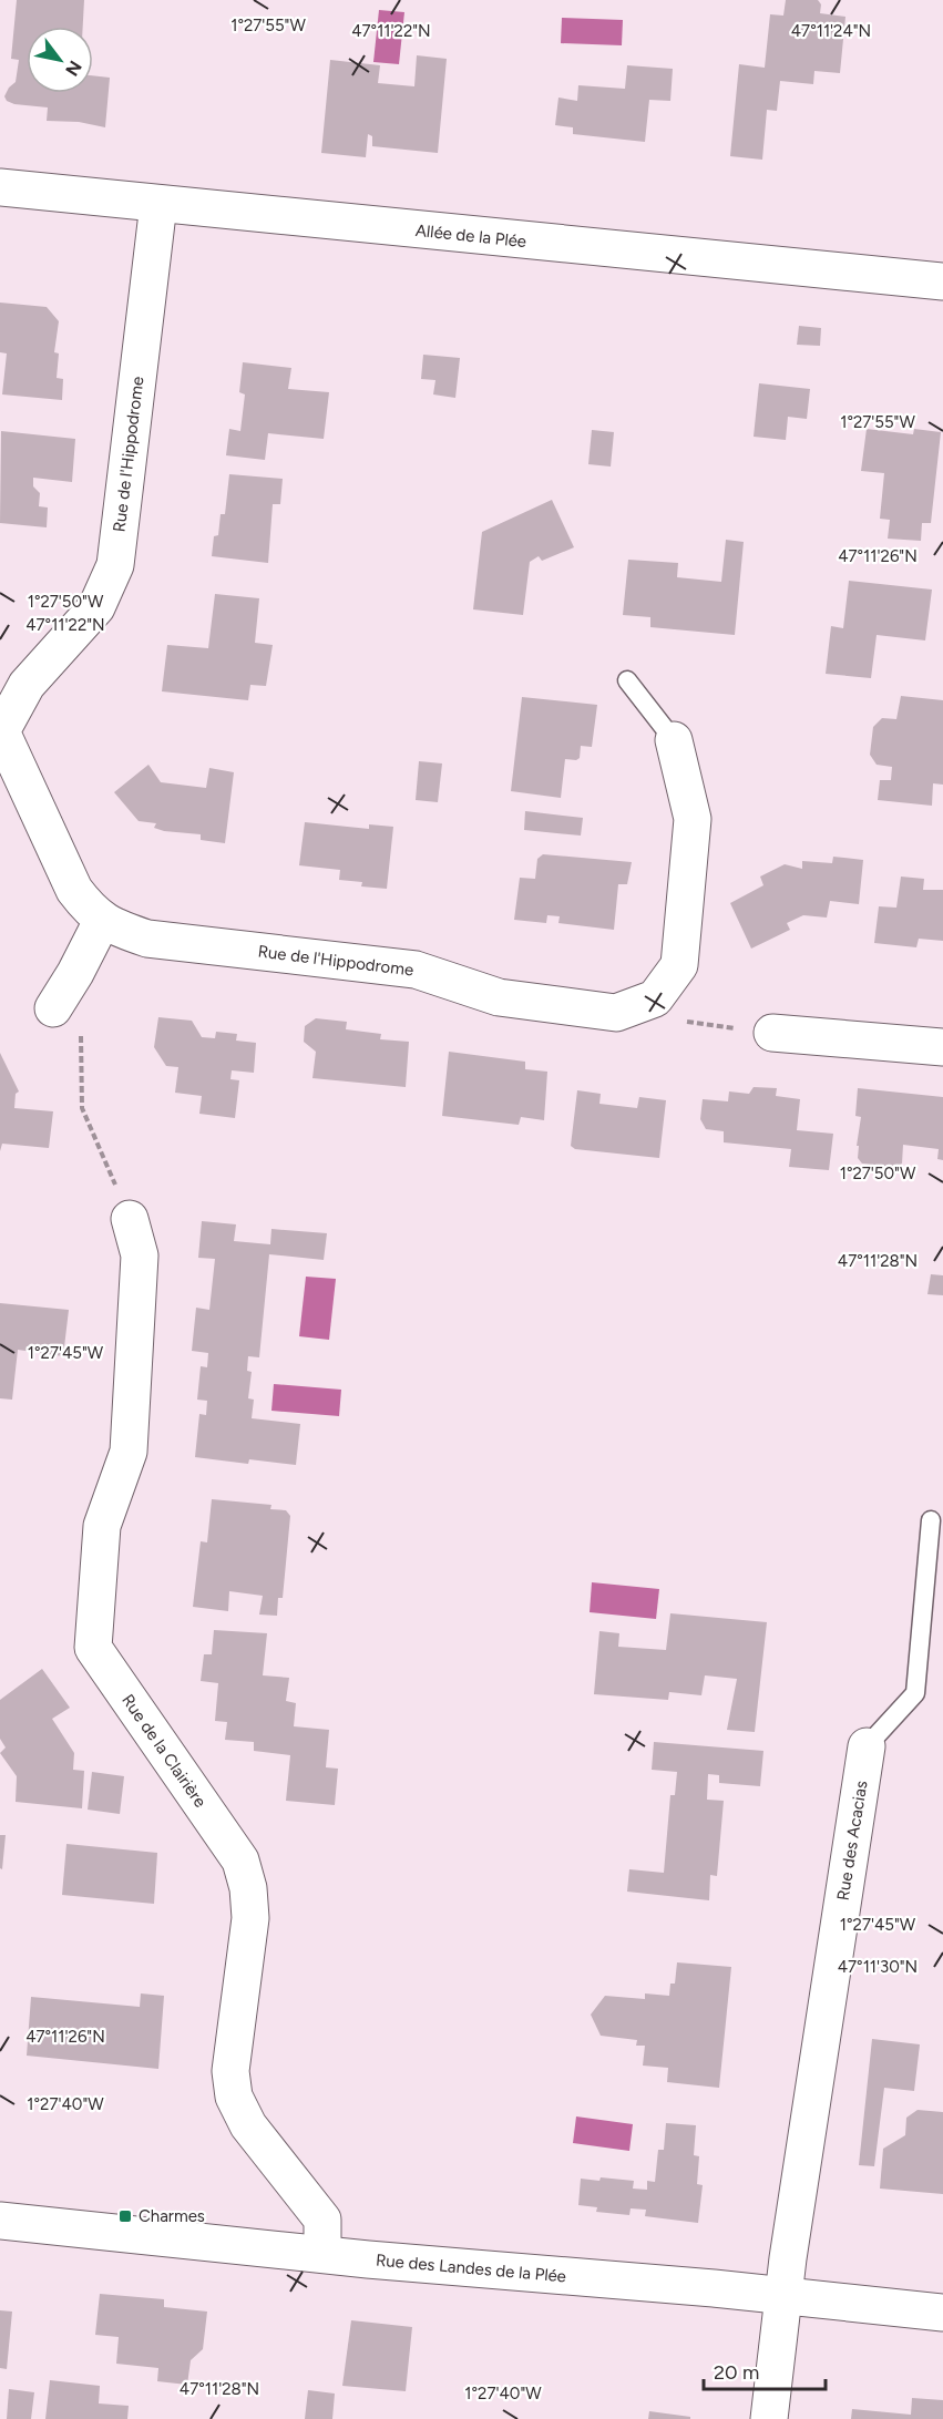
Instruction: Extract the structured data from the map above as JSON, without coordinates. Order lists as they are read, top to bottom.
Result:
{
  "streets": {
    "street": [
      "Allée de la Plée",
      "Rue de l'Hippodrome",
      "Rue de la Clairière",
      "Rue des Acacias",
      "Rue des Landes de la Plée"
    ]
  },
  "crossings": [
    ["Allée de la Plée", "Rue de l'Hippodrome"],
    ["Rue de la Clairière", "Rue des Landes de la Plée"],
    ["Rue des Acacias", "Rue des Landes de la Plée"]
  ],
  "places": {
    "transit": ["Charmes"]
  },
  "scale_bar": "20 m",
  "north": "bottom right",
  "coordinates": [
    "1°27'55\"W",
    "47°11'22\"N",
    "47°11'24\"N",
    "47°11'26\"N",
    "1°27'50\"W",
    "47°11'28\"N",
    "1°27'45\"W",
    "47°11'30\"N",
    "1°27'40\"W"
  ]
}
